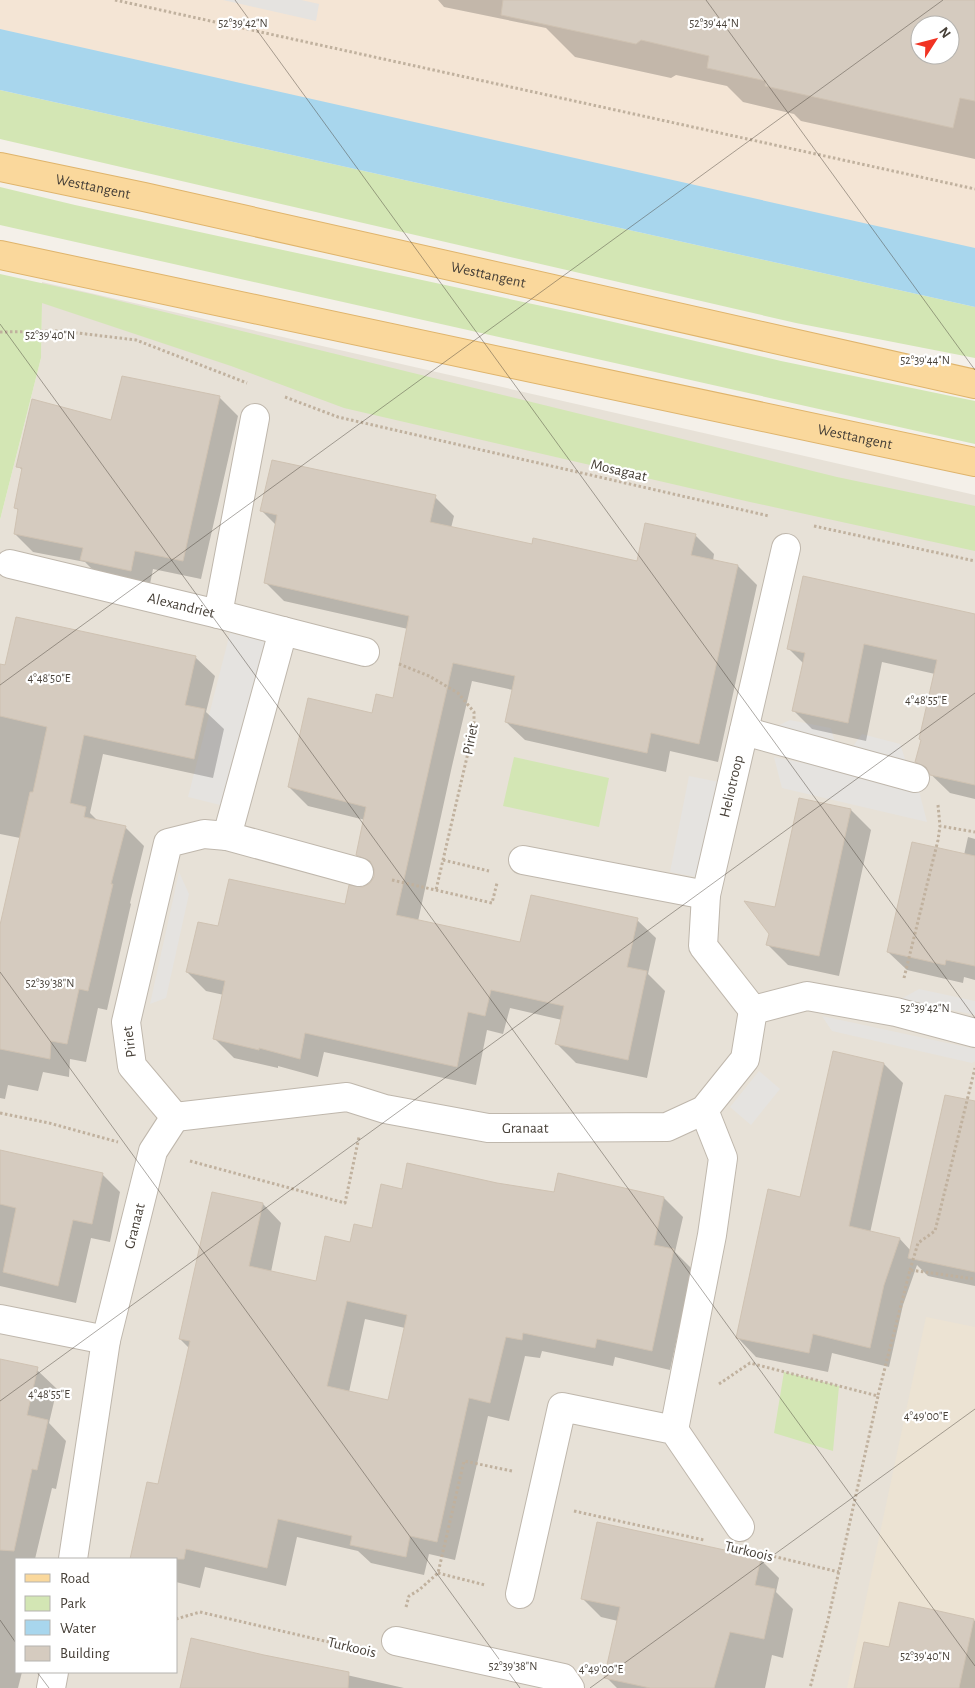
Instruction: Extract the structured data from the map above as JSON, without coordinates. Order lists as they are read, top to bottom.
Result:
{
  "streets": {
    "main road": ["Westtangent"],
    "street": [
      "Alexandriet",
      "Piriet",
      "Heliotroop",
      "Granaat",
      "Turkoois"
    ],
    "path": ["Mosagaat"]
  },
  "crossings": [
    ["Piriet", "Granaat"],
    ["Heliotroop", "Granaat"]
  ],
  "legend": [
    "Road",
    "Park",
    "Water",
    "Building"
  ],
  "north": "top right",
  "coordinates": [
    "52°39'42\"N",
    "52°39'44\"N",
    "52°39'40\"N",
    "4°48'50\"E",
    "4°48'55\"E",
    "52°39'38\"N",
    "4°49'00\"E"
  ]
}
